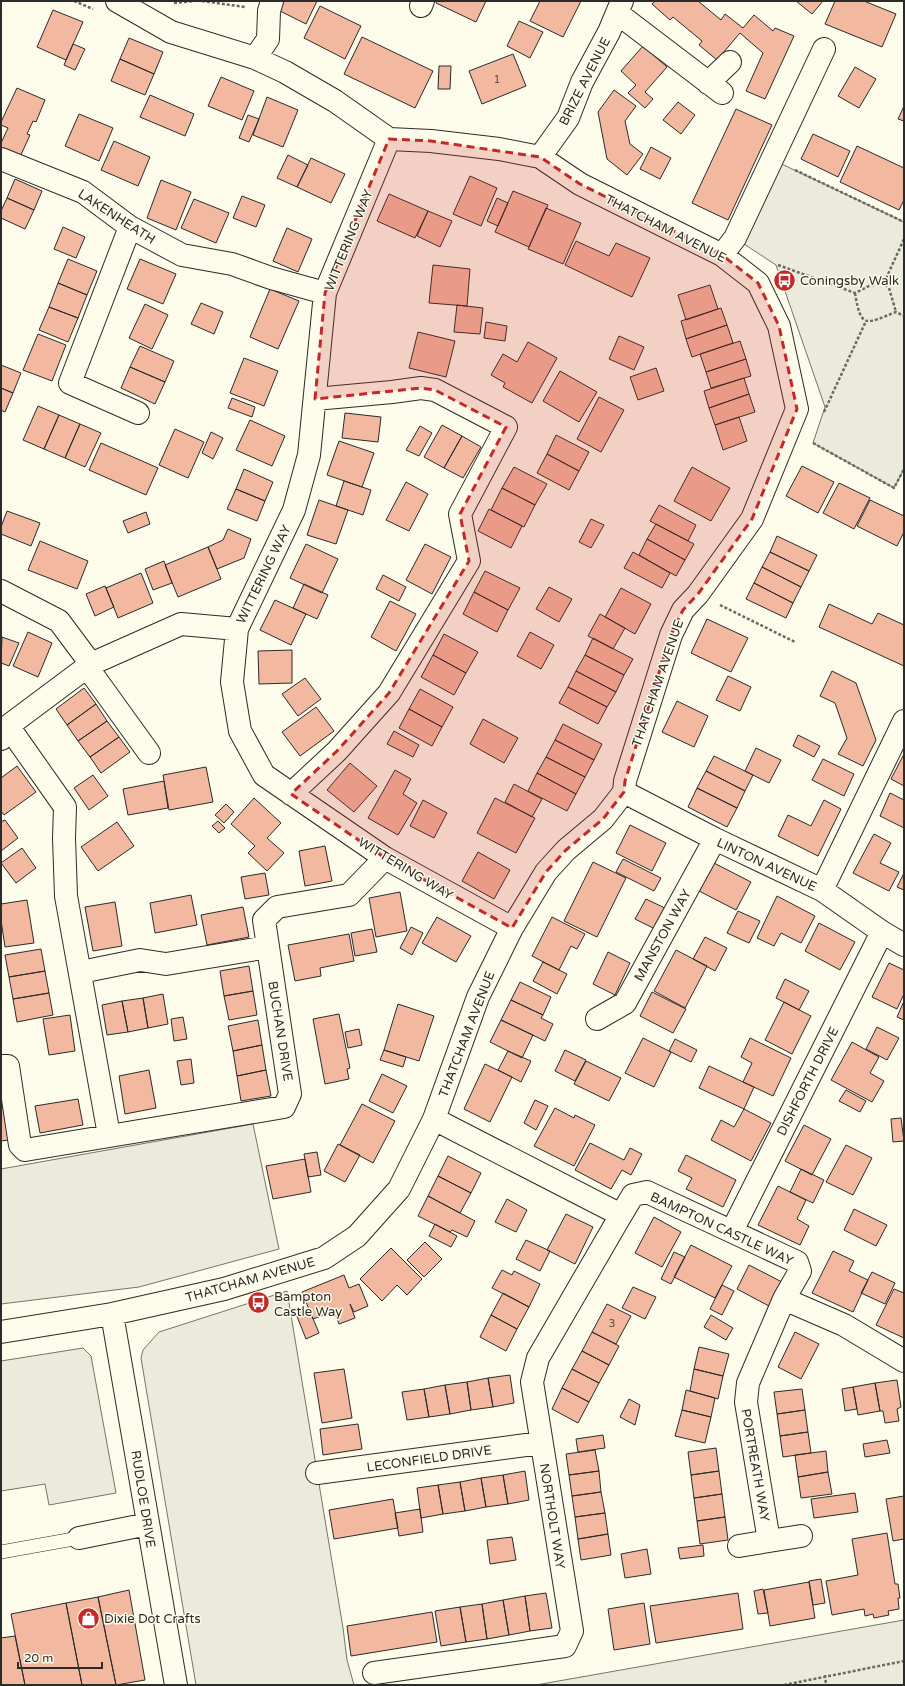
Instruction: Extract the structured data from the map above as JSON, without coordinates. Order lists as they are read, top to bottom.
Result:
{
  "streets": {
    "street": [
      "BRIZE AVENUE",
      "LAKENHEATH",
      "THATCHAM AVENUE",
      "WITTERING WAY",
      "LINTON AVENUE",
      "MANSTON WAY",
      "BUCHAN DRIVE",
      "DISHFORTH DRIVE",
      "BAMPTON CASTLE WAY",
      "LECONFIELD DRIVE",
      "PORTREATH WAY",
      "RUDLOE DRIVE",
      "NORTHOLT WAY"
    ]
  },
  "crossings": [
    ["BRIZE AVENUE", "THATCHAM AVENUE"],
    ["LAKENHEATH", "WITTERING WAY"],
    ["THATCHAM AVENUE", "WITTERING WAY"],
    ["THATCHAM AVENUE", "LINTON AVENUE"],
    ["THATCHAM AVENUE", "RUDLOE DRIVE"],
    ["WITTERING WAY", "BUCHAN DRIVE"],
    ["LINTON AVENUE", "MANSTON WAY"],
    ["LINTON AVENUE", "DISHFORTH DRIVE"],
    ["DISHFORTH DRIVE", "BAMPTON CASTLE WAY"],
    ["BAMPTON CASTLE WAY", "PORTREATH WAY"],
    ["BAMPTON CASTLE WAY", "NORTHOLT WAY"],
    ["LECONFIELD DRIVE", "NORTHOLT WAY"]
  ],
  "places": {
    "bus stop": ["Coningsby Walk", "Bampton Castle Way"],
    "shop": ["Dixie Dot Crafts"]
  },
  "house_numbers": ["1", "3"],
  "scale_bar": "20 m"
}
